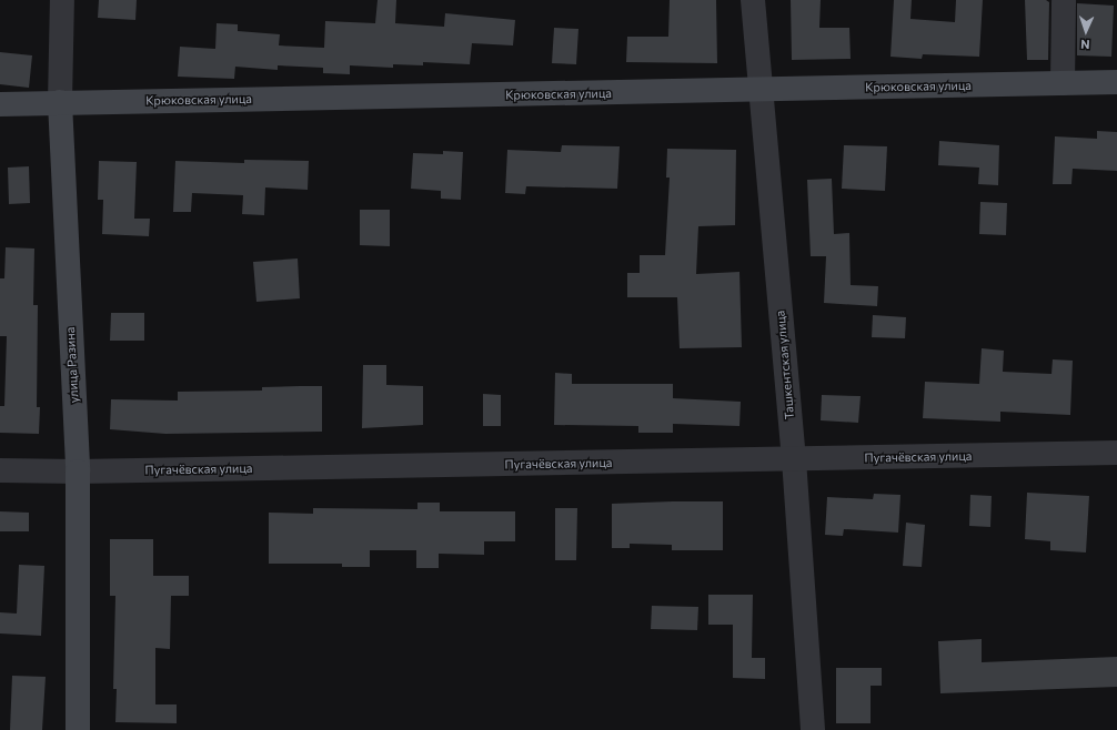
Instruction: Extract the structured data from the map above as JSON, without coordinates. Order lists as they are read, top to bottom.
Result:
{
  "streets": {
    "street": [
      "Крюковская улица",
      "улица Разина",
      "Ташкентская улица",
      "Пугачёвская улица"
    ]
  },
  "crossings": [
    ["Крюковская улица", "улица Разина"],
    ["Крюковская улица", "Ташкентская улица"],
    ["улица Разина", "Пугачёвская улица"],
    ["Ташкентская улица", "Пугачёвская улица"]
  ],
  "north": "bottom"
}
